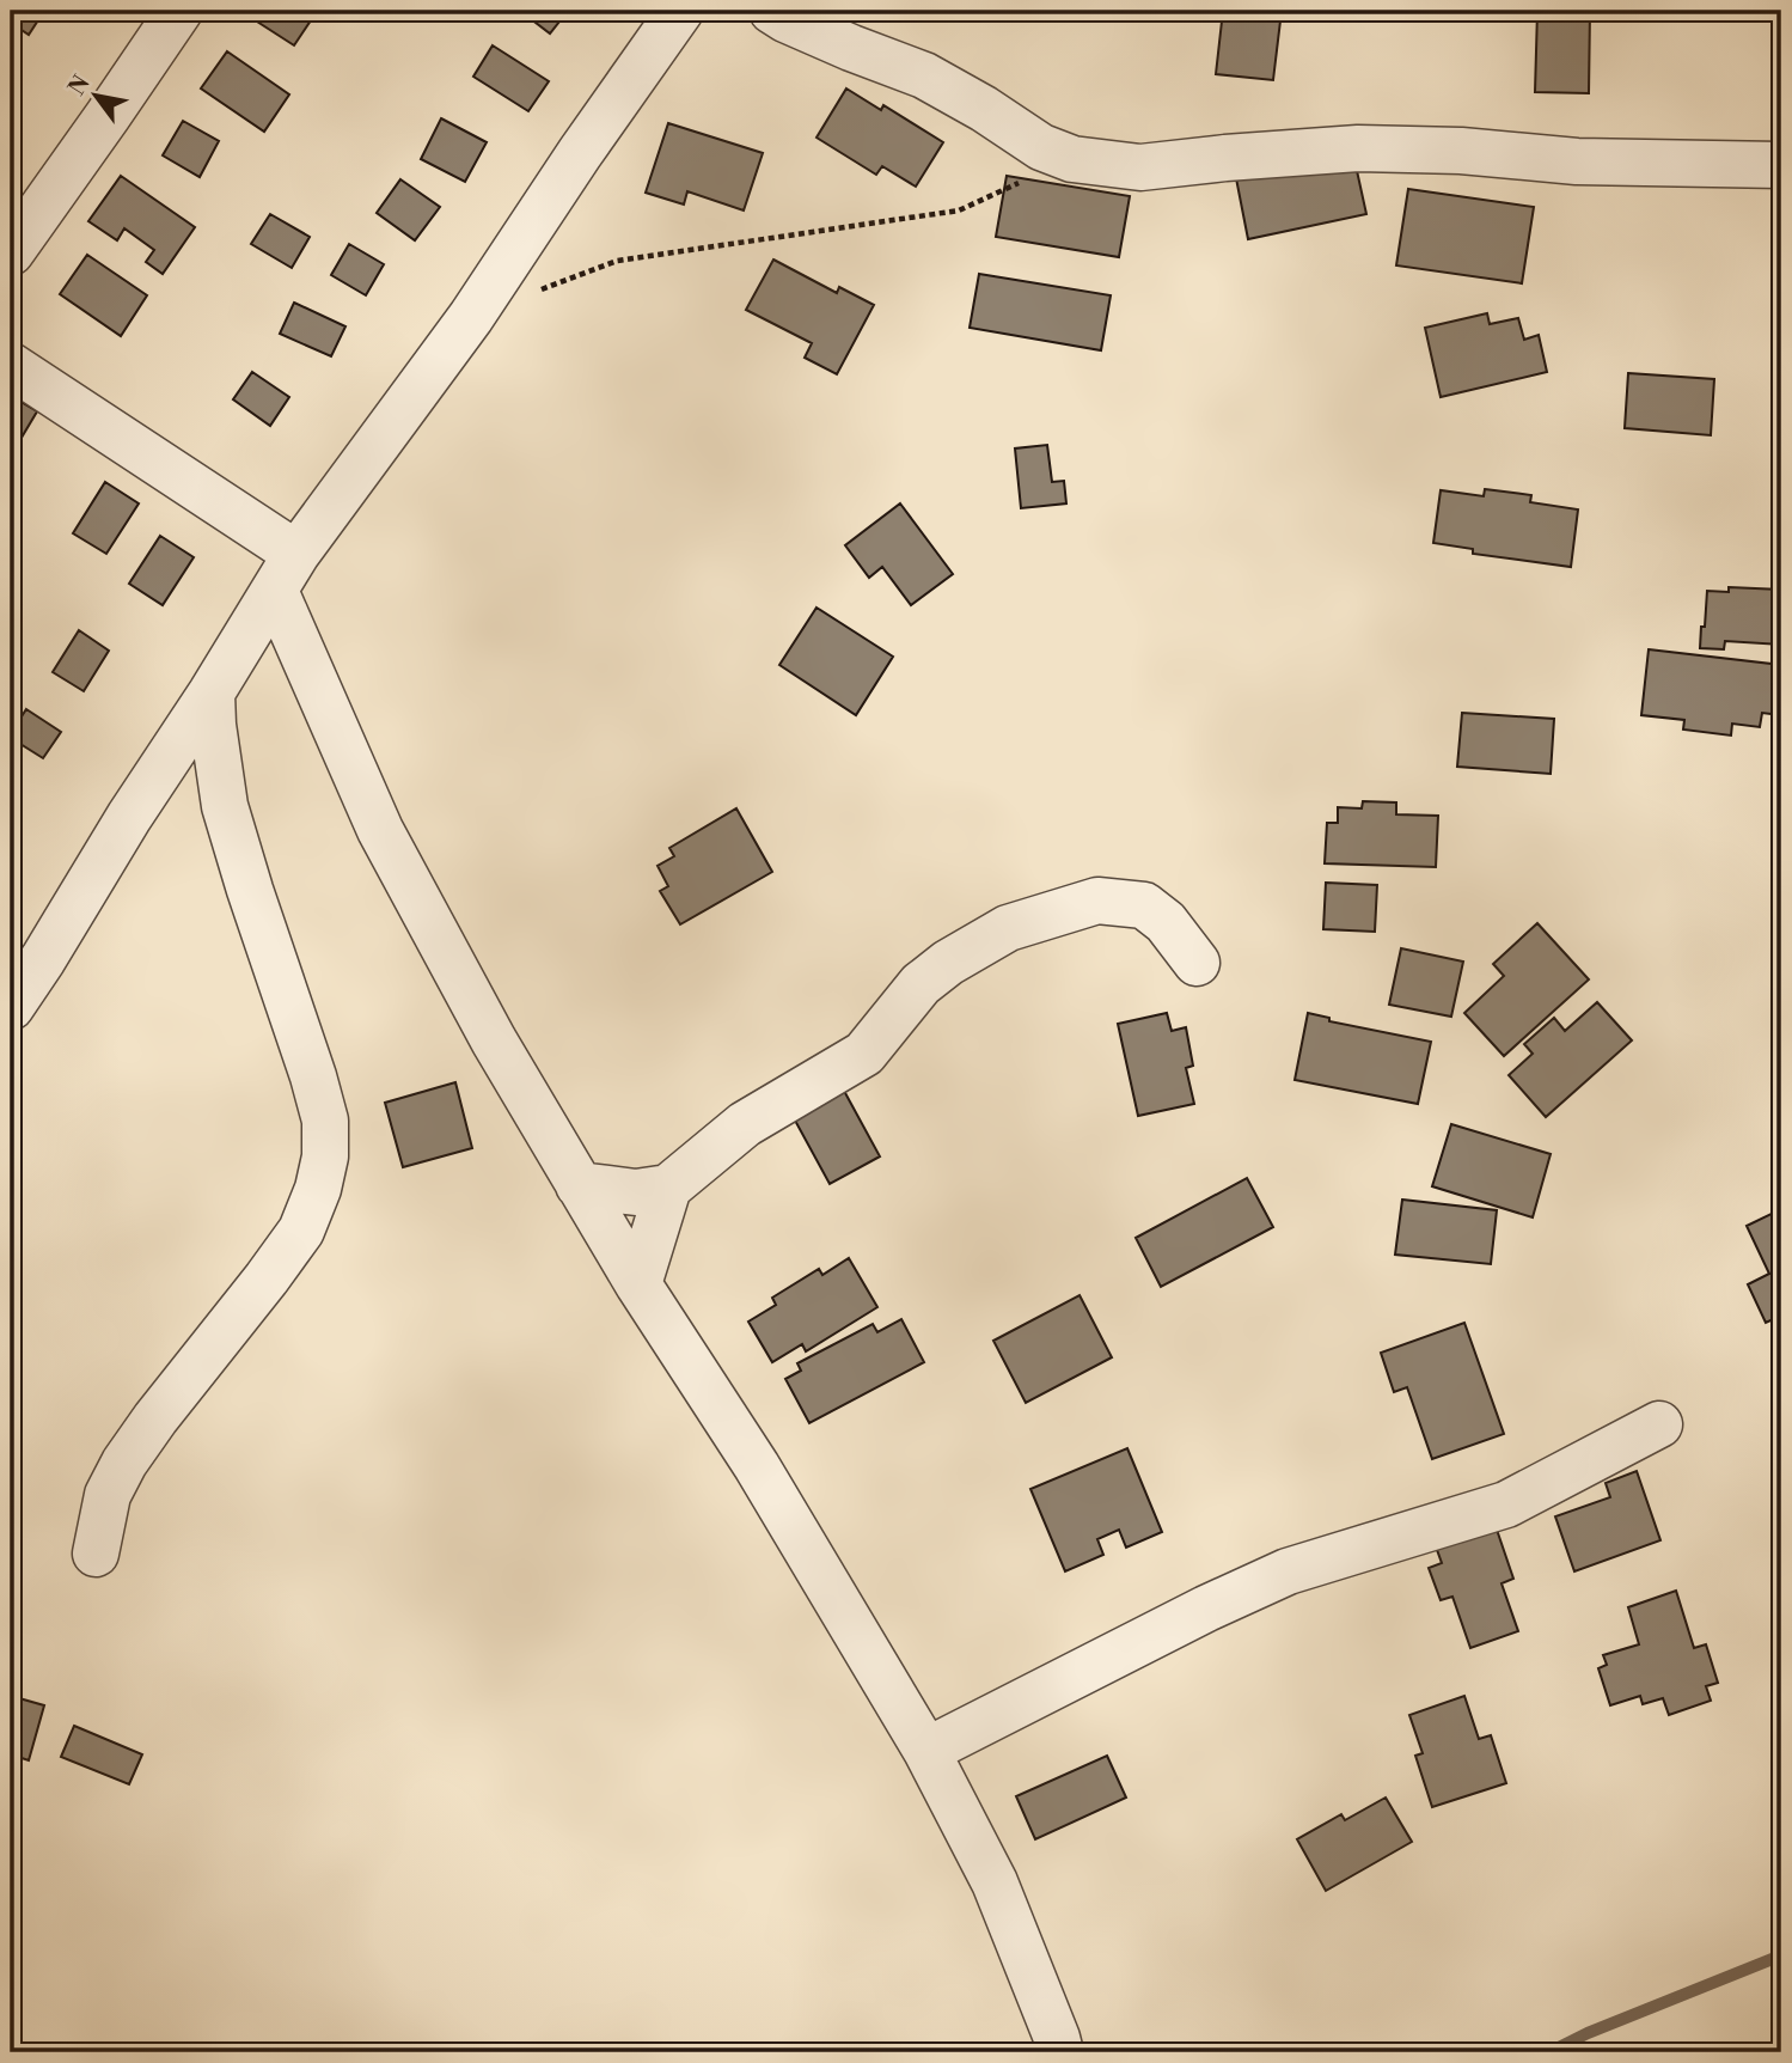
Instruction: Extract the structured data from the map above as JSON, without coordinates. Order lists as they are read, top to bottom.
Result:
{
  "north": "top left"
}
